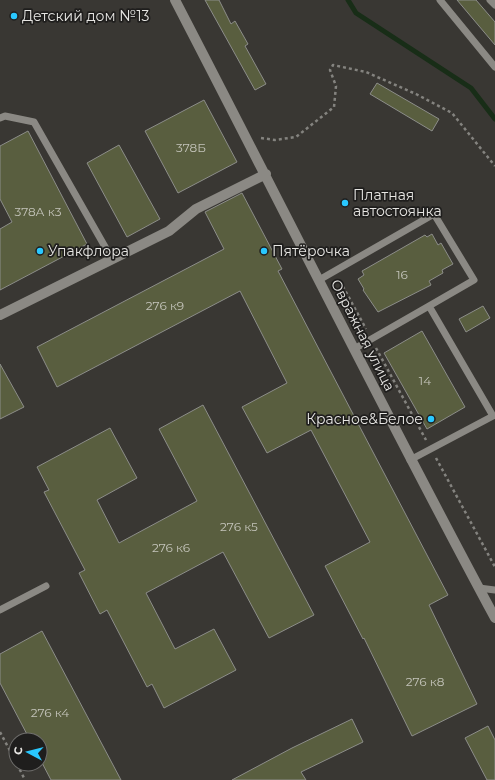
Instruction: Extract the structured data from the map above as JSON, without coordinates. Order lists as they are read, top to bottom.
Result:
{
  "streets": {
    "street": ["Овражная улица"]
  },
  "places": [
    "Детский дом №13",
    "Платная автостоянка",
    "Упакфлора",
    "Пятёрочка",
    "Красное&Белое"
  ],
  "house_numbers": [
    "378Б",
    "378А к3",
    "16",
    "276 к9",
    "14",
    "276 к5",
    "276 к6",
    "276 к8",
    "276 к4"
  ],
  "north": "left"
}
